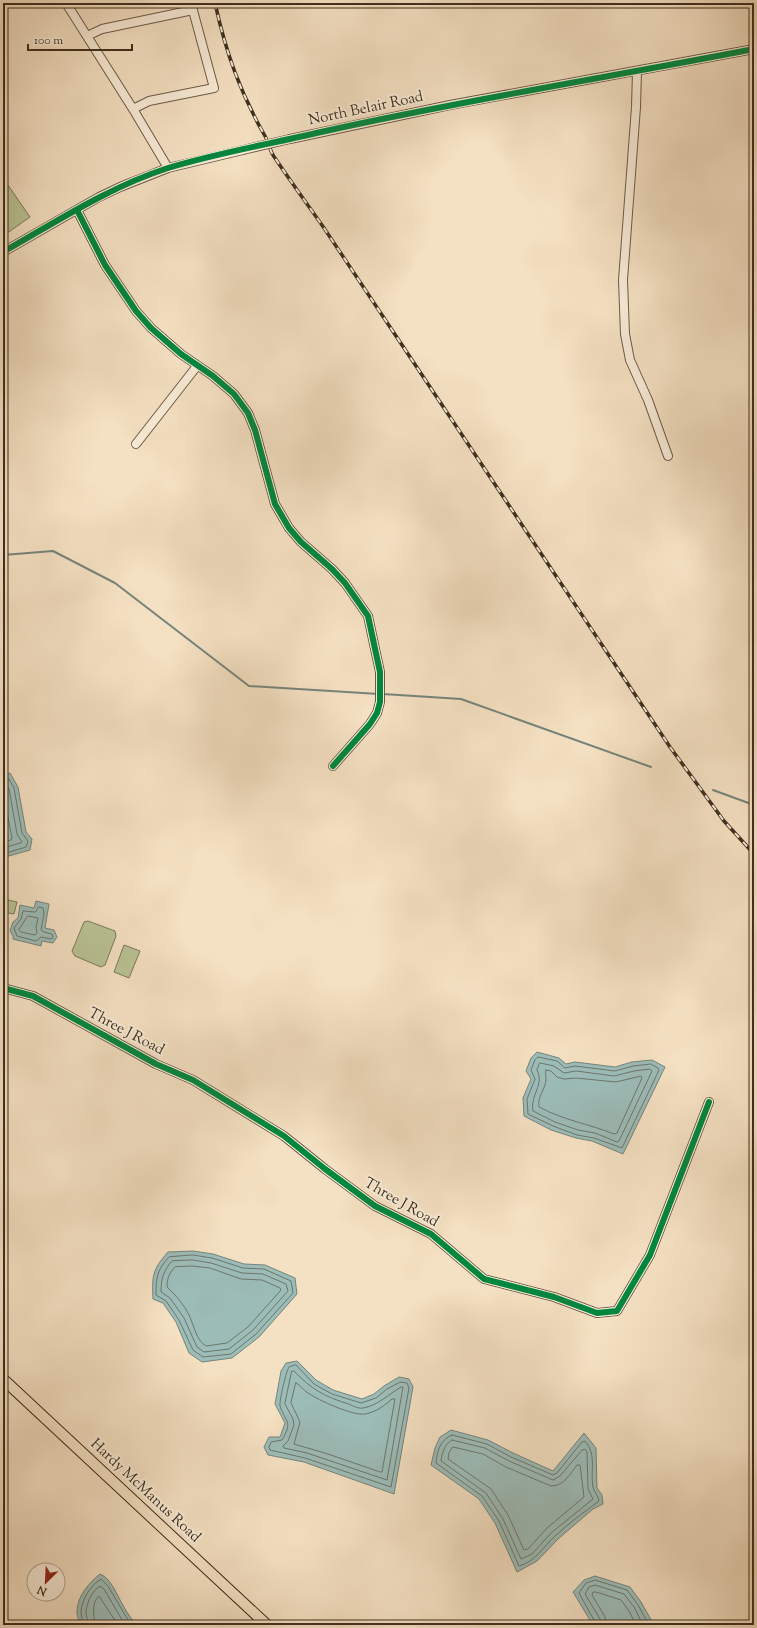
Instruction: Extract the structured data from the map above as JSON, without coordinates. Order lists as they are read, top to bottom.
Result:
{
  "streets": {
    "main road": ["Hardy McManus Road"],
    "street": ["North Belair Road", "Three J Road"]
  },
  "scale_bar": "100 m",
  "north": "bottom left"
}
